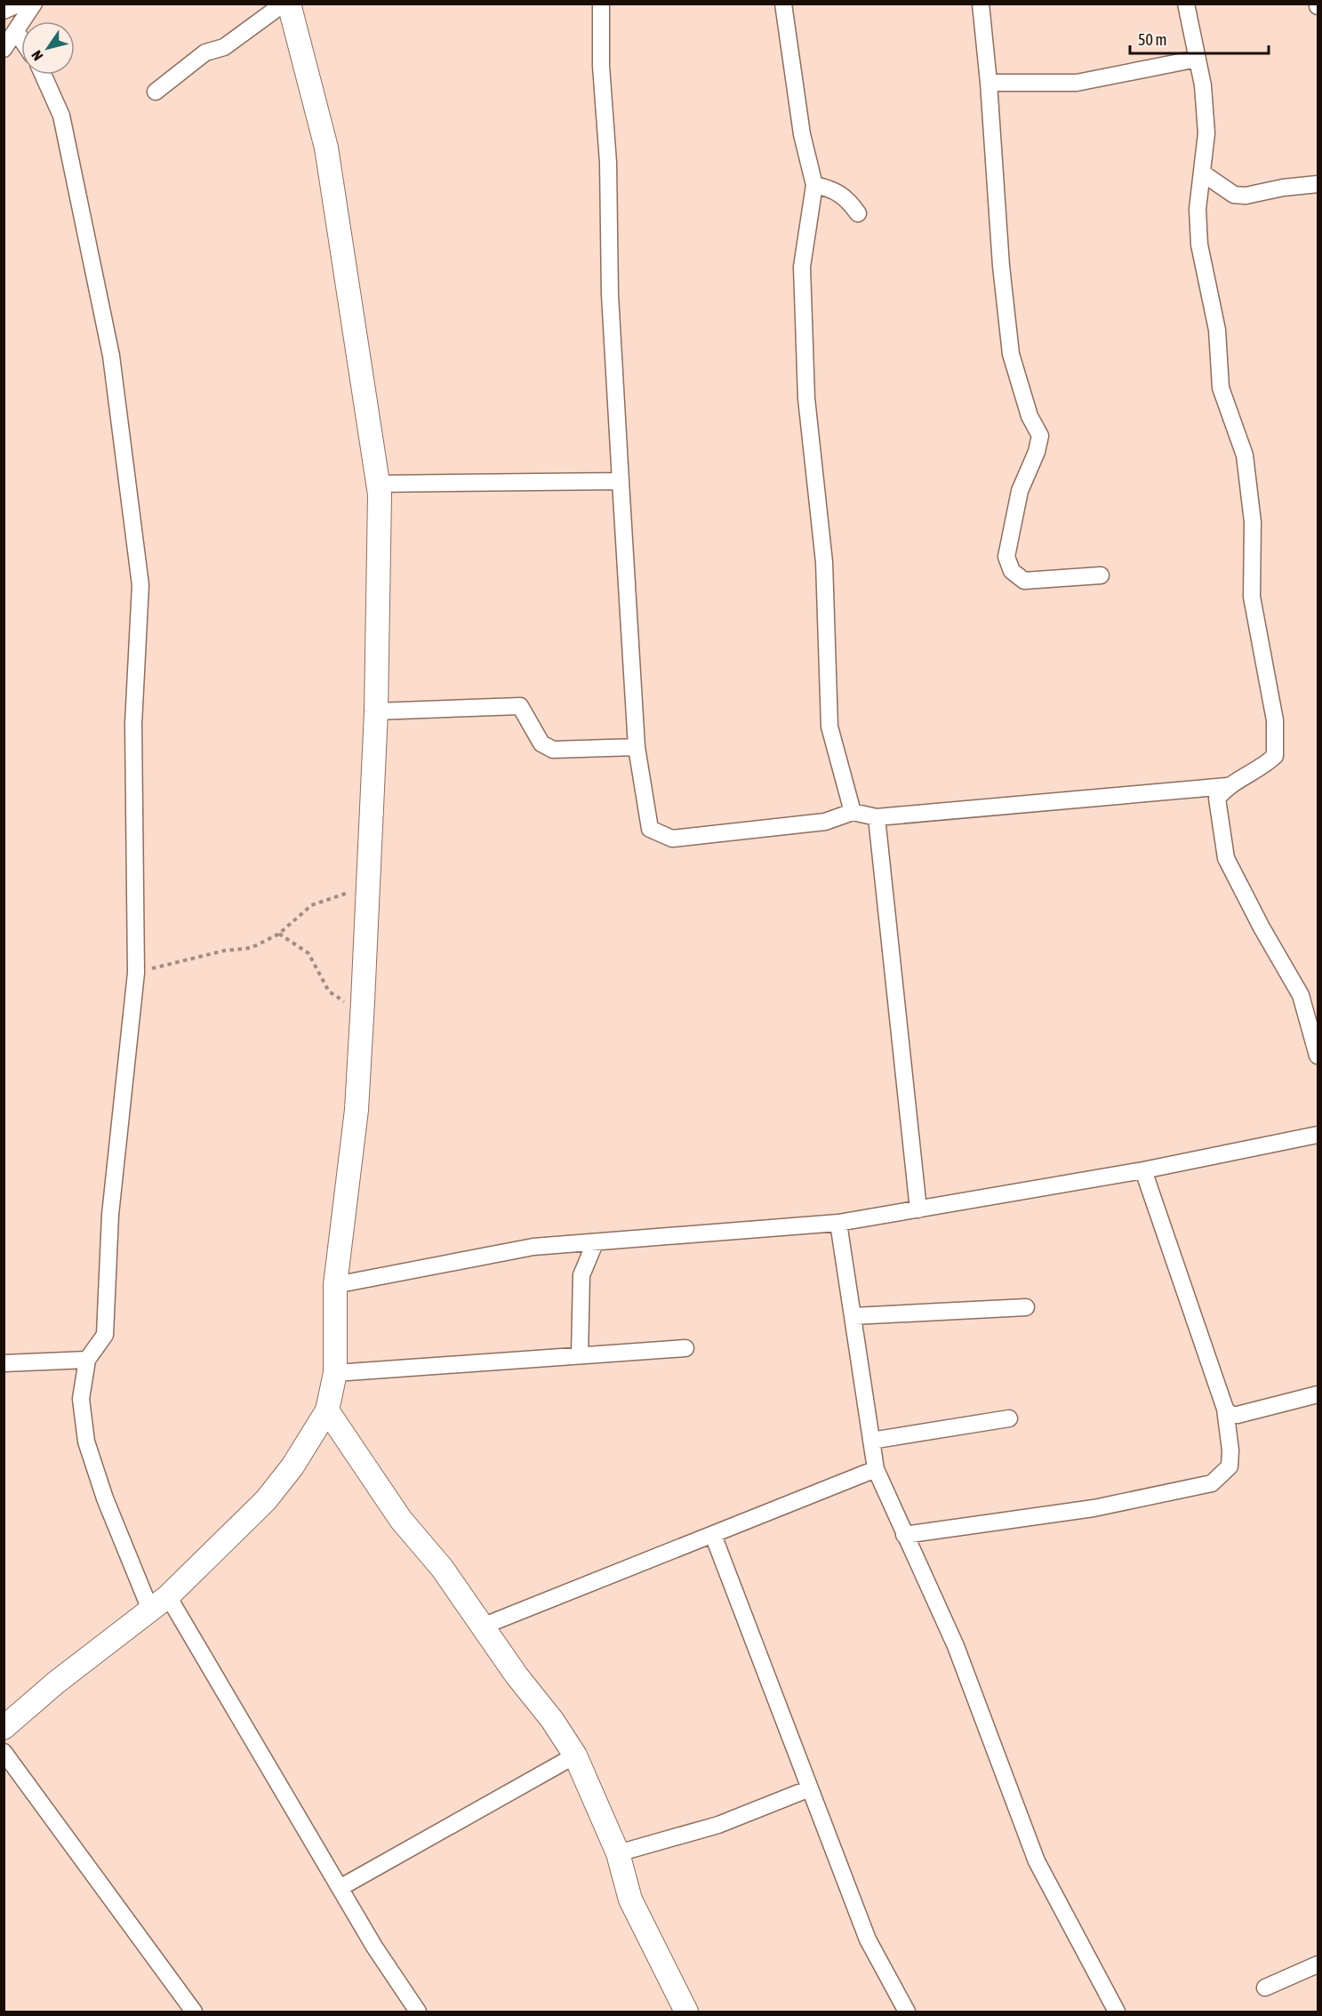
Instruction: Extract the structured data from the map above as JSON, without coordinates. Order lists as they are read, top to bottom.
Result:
{
  "scale_bar": "50 m",
  "north": "bottom left"
}
